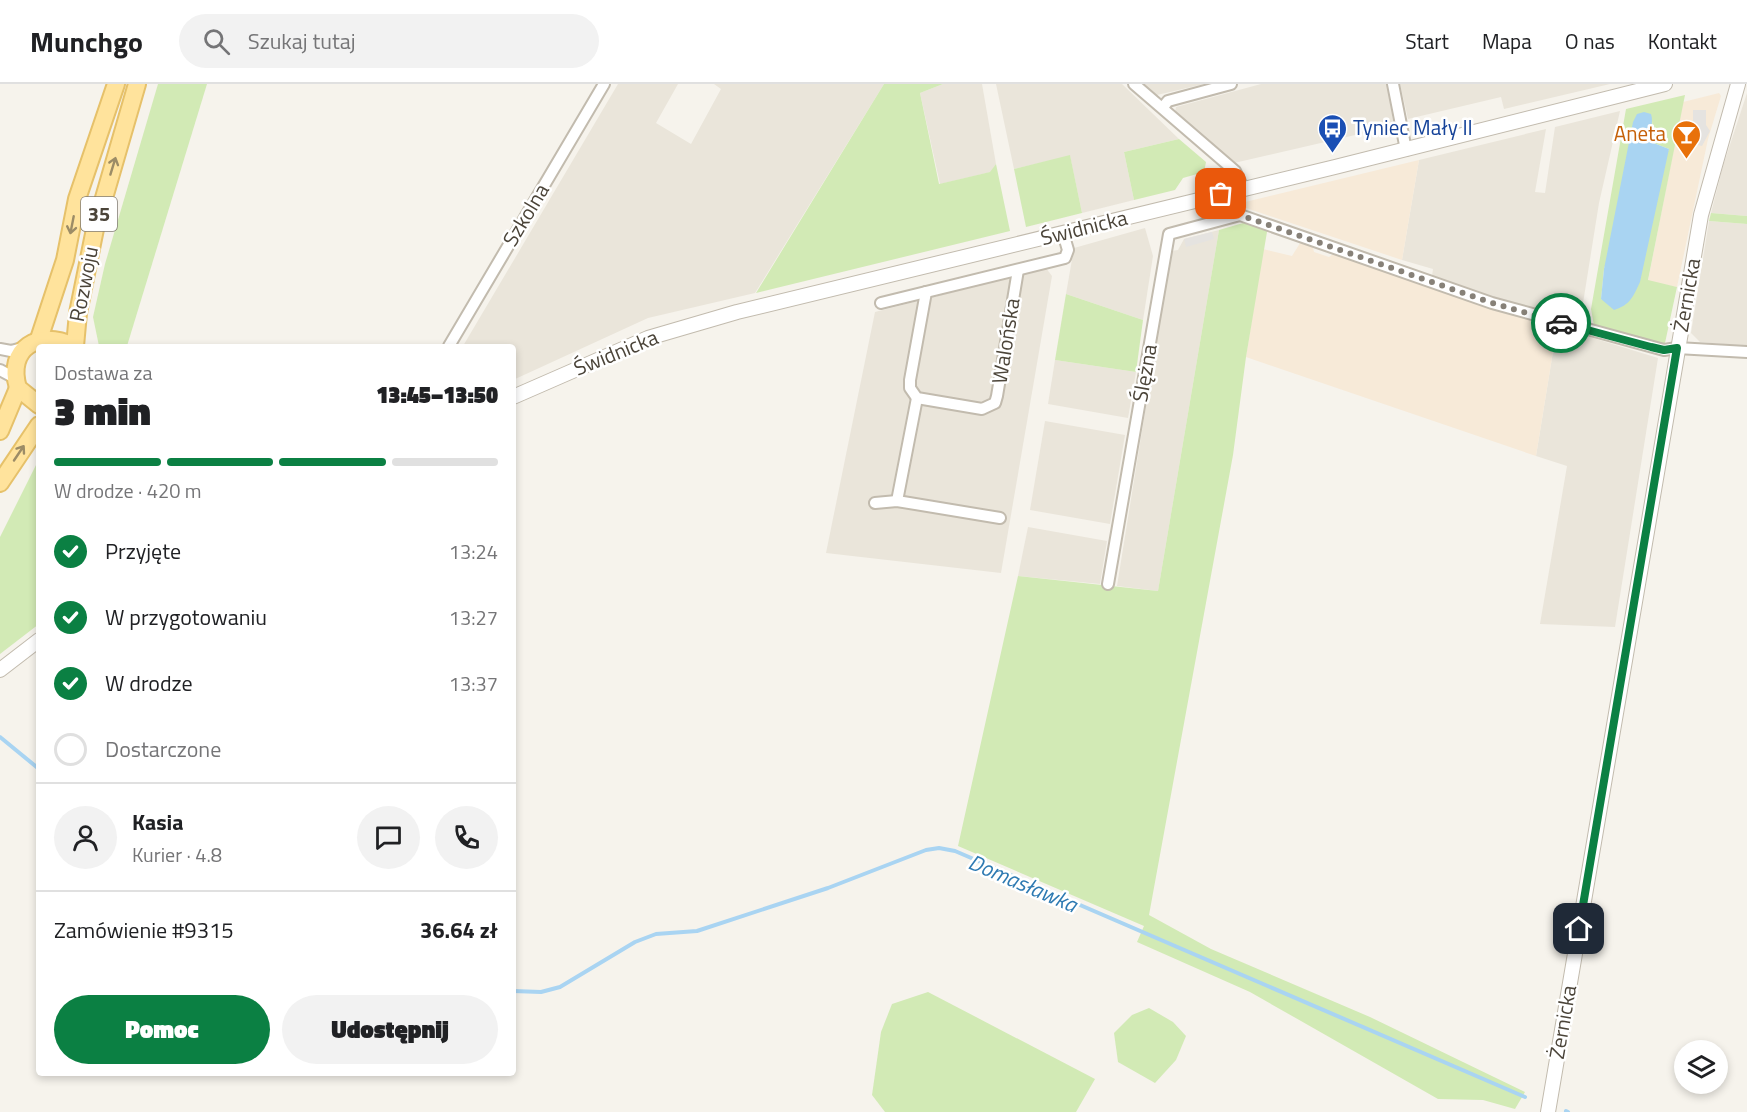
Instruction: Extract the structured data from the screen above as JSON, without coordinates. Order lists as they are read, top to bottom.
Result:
{
  "streets": {
    "main road": ["35", "Rozwoju"],
    "street": [
      "Szkolna",
      "Świdnicka",
      "Żernicka",
      "Walońska",
      "Ślężna"
    ]
  },
  "crossings": [
    ["35", "Rozwoju"]
  ],
  "water": ["Domasławka"],
  "places": {
    "bus stop": ["Tyniec Mały II"],
    "bar": ["Aneta"]
  },
  "page": {
    "header": "Munchgo",
    "search": "Szukaj tutaj",
    "nav": [
      "Start",
      "Mapa",
      "O nas",
      "Kontakt"
    ],
    "heading": ["3 min", "Dostawa za", "13:45–13:50"],
    "panel": [
      "Kasia",
      "Kurier · 4.8",
      "Zamówienie #9315",
      "36.64 zł"
    ],
    "bar": "W drodze · 420 m",
    "list": [
      ["Przyjęte", "13:24"],
      ["W przygotowaniu", "13:27"],
      ["W drodze", "13:37"],
      "Dostarczone"
    ],
    "buttons": ["Pomoc", "Udostępnij"]
  }
}
